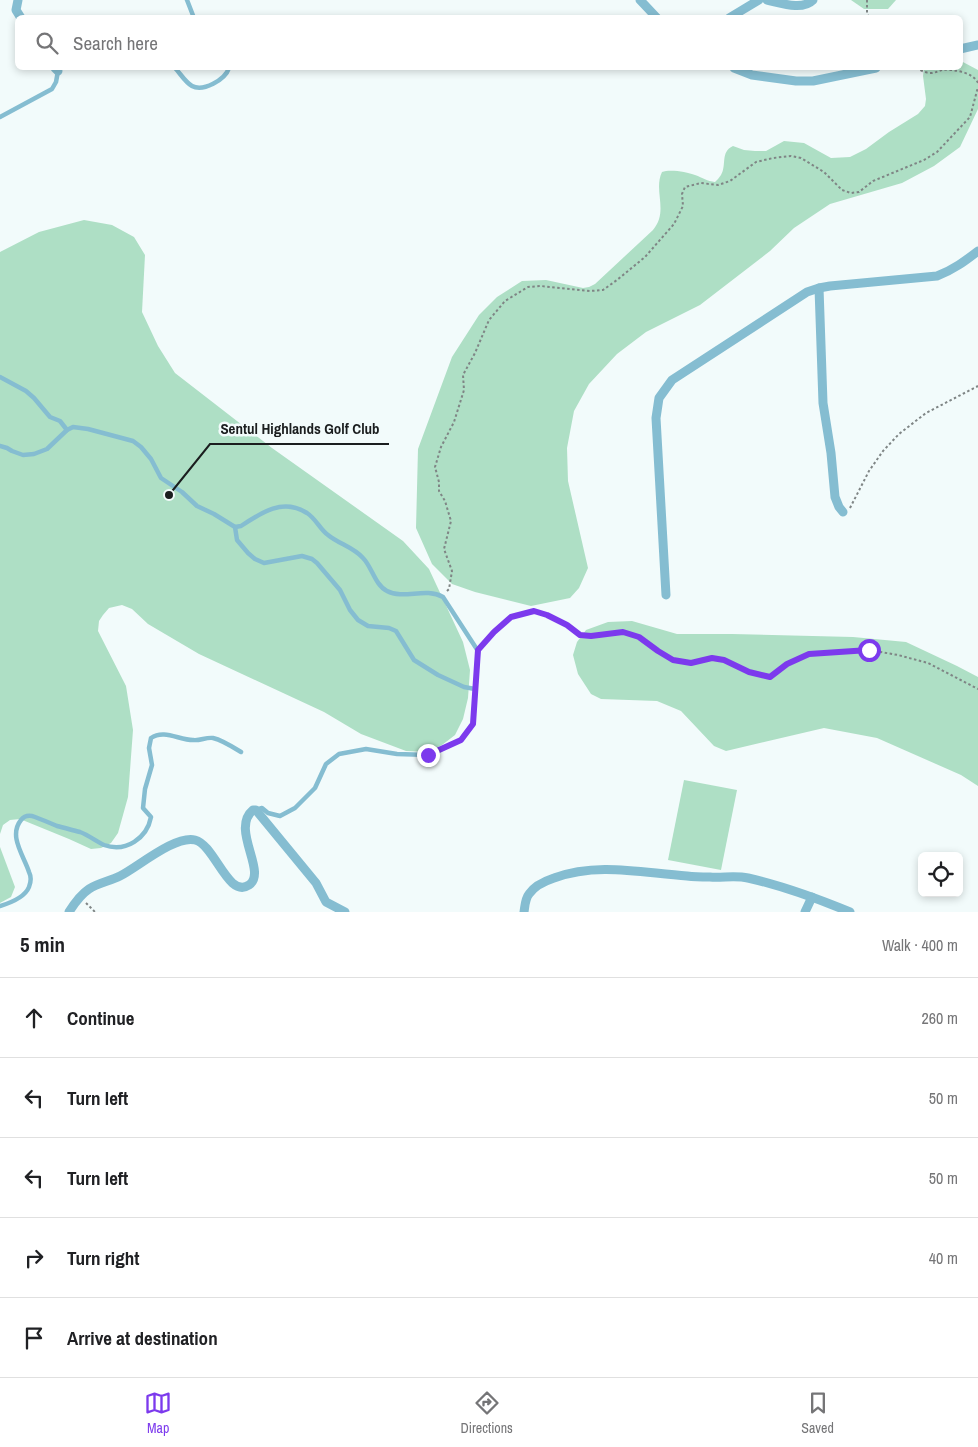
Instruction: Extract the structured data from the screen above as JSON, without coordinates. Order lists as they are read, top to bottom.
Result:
{
  "places": ["Sentul Highlands Golf Club"],
  "page": {
    "search": "Search here",
    "heading": ["5 min", "Walk · 400 m"],
    "list": [
      ["Continue", "260 m"],
      ["Turn left", "50 m"],
      ["Turn left", "50 m"],
      ["Turn right", "40 m"],
      "Arrive at destination"
    ],
    "nav": ["Map", "Directions", "Saved"]
  }
}
